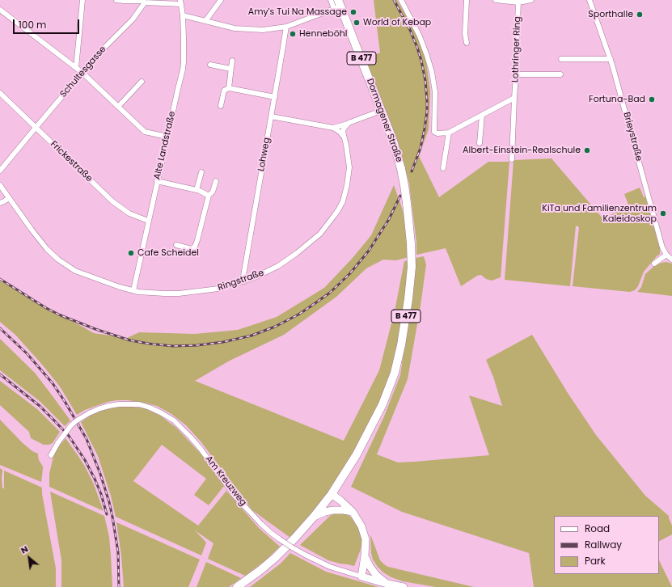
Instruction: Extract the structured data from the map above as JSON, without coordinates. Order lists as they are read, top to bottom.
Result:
{
  "streets": {
    "main road": ["B 477", "Dormagener Straße"],
    "street": [
      "Lothringer Ring",
      "Schultesgasse",
      "Brieystraße",
      "Alte Landstraße",
      "Lohweg",
      "Frickestraße",
      "Ringstraße",
      "Am Kreuzweg"
    ]
  },
  "crossings": [
    ["B 477", "Dormagener Straße"],
    ["Schultesgasse", "Frickestraße"],
    ["Alte Landstraße", "Frickestraße"],
    ["Alte Landstraße", "Ringstraße"],
    ["Lohweg", "Ringstraße"]
  ],
  "places": [
    "Amy's Tui Na Massage",
    "Sporthalle",
    "World of Kebap",
    "Henneböhl",
    "Fortuna-Bad",
    "Albert-Einstein-Realschule",
    "KiTa und Familienzentrum Kaleidoskop",
    "Cafe Scheidel"
  ],
  "legend": ["Road", "Railway", "Park"],
  "scale_bar": "100 m",
  "north": "top left"
}
